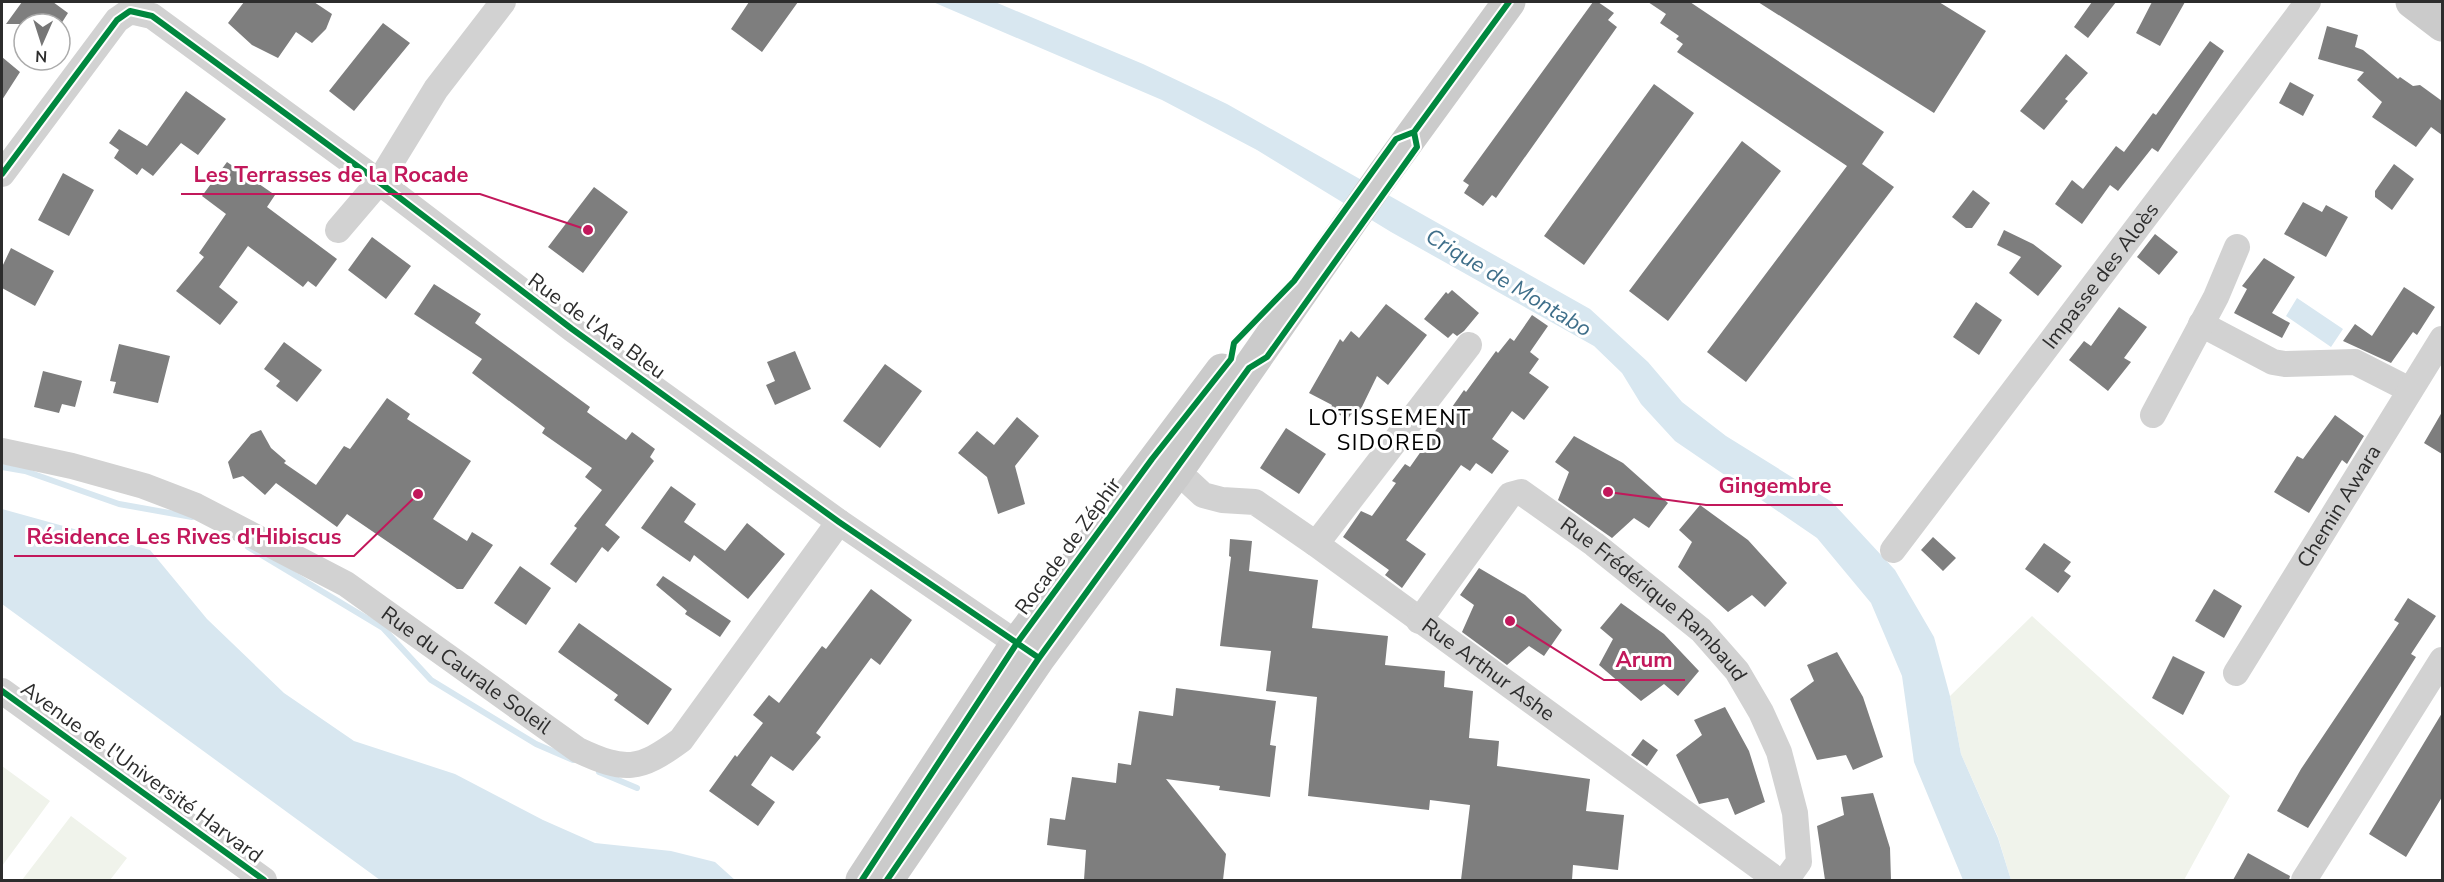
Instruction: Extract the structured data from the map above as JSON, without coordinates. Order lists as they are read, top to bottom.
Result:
{
  "streets": {
    "main road": ["Rocade de Zéphir"],
    "street": [
      "Impasse des Aloès",
      "Rue de l'Ara Bleu",
      "Chemin Awara",
      "Rue Frédérique Rambaud",
      "Rue du Caurale Soleil",
      "Rue Arthur Ashe",
      "Avenue de l'Université Harvard"
    ]
  },
  "crossings": [
    ["Rue de l'Ara Bleu", "Rocade de Zéphir"],
    ["Rue de l'Ara Bleu", "Rue du Caurale Soleil"],
    ["Rocade de Zéphir", "Rue Arthur Ashe"],
    ["Rue Frédérique Rambaud", "Rue Arthur Ashe"]
  ],
  "districts": ["LOTISSEMENT SIDORED"],
  "water": ["Crique de Montabo"],
  "places": [
    "Les Terrasses de la Rocade",
    "Gingembre",
    "Résidence Les Rives d'Hibiscus",
    "Arum"
  ],
  "north": "bottom"
}
